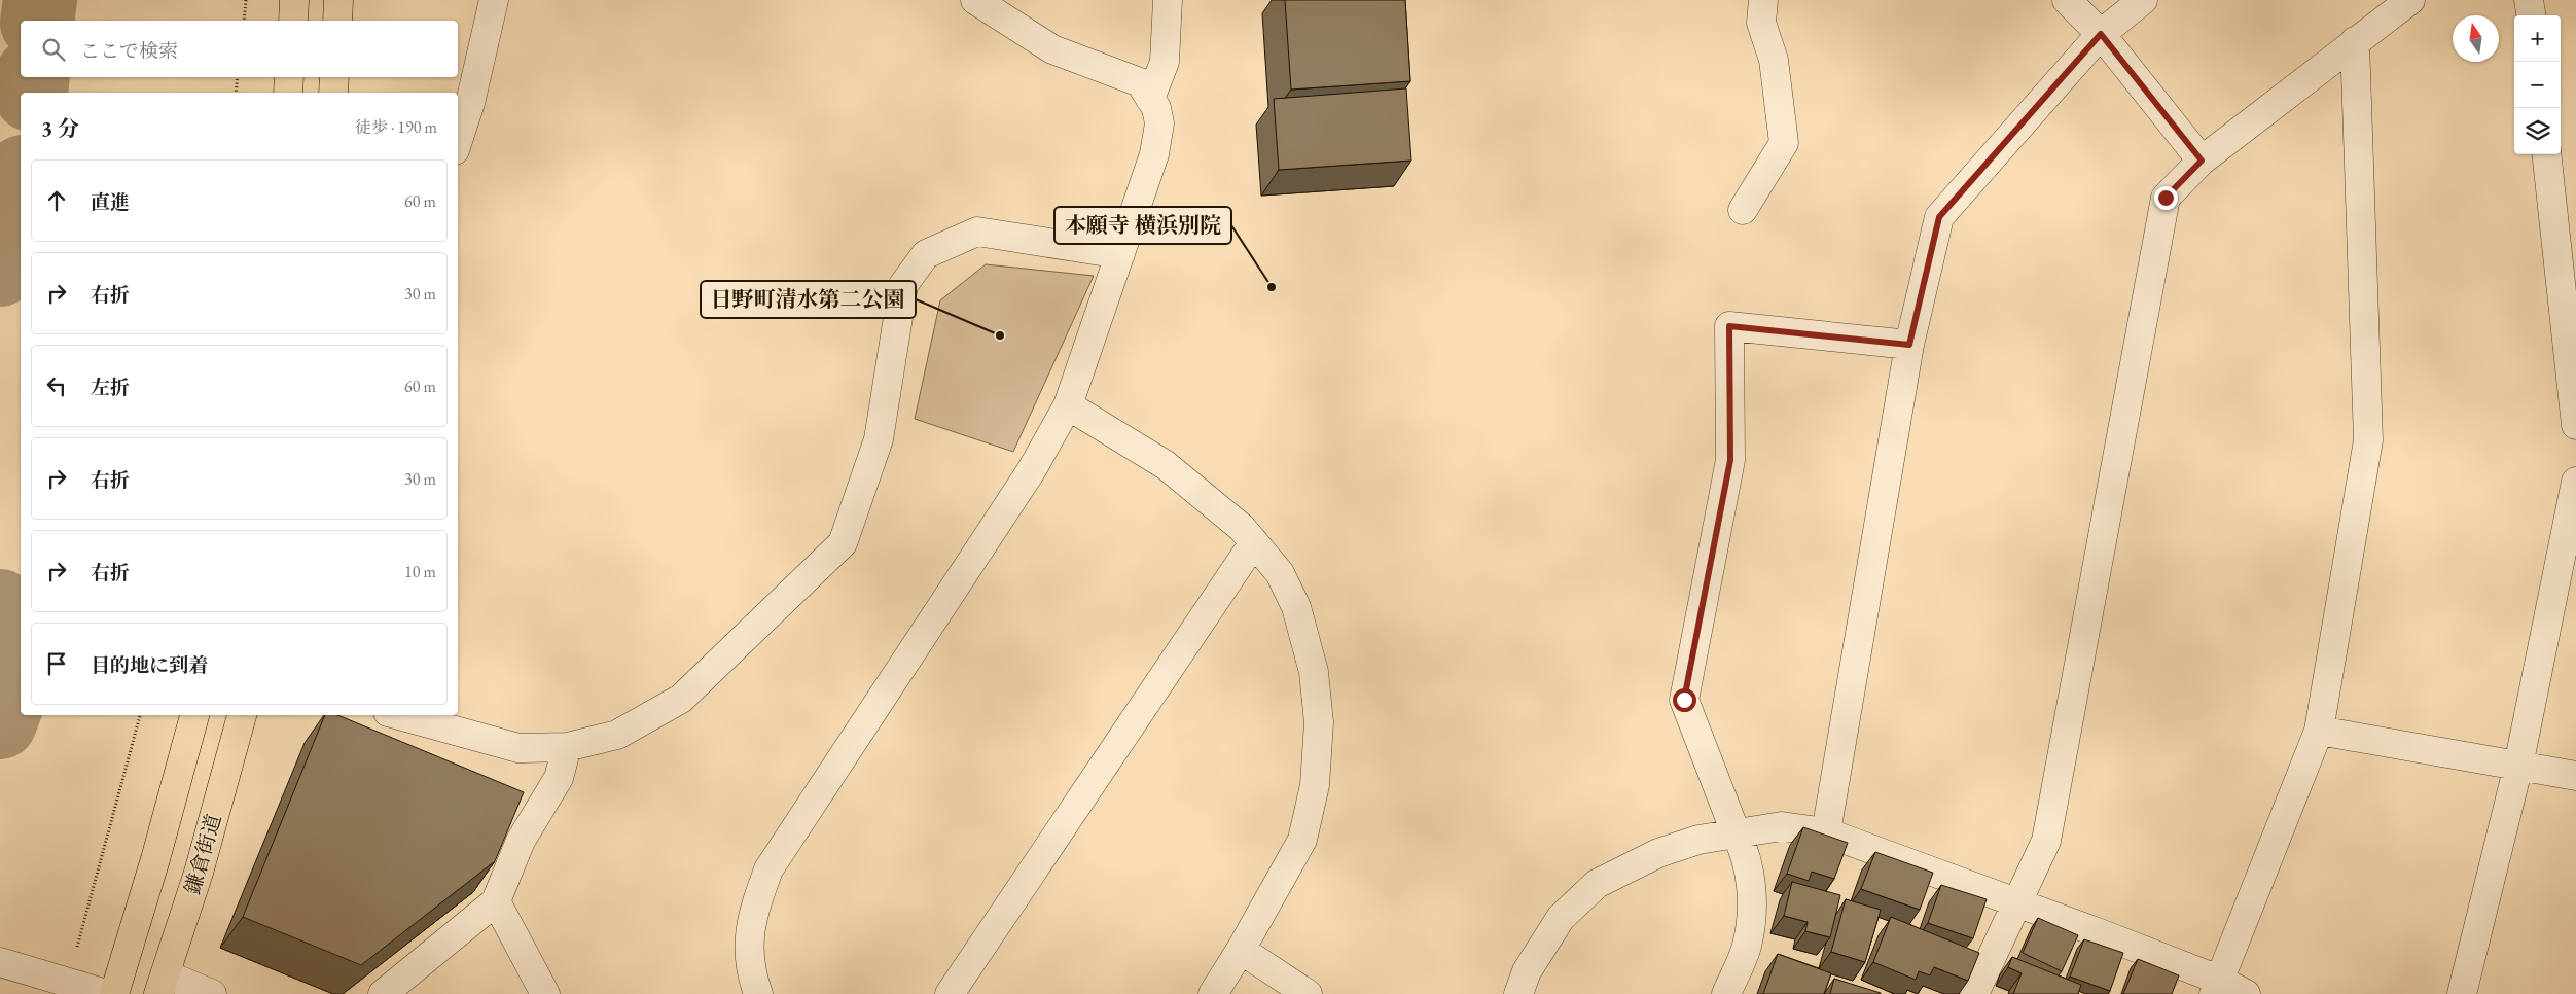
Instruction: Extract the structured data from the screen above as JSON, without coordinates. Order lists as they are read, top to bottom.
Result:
{
  "streets": {
    "main road": ["鎌倉街道"]
  },
  "places": ["本願寺 横浜別院", "日野町清水第二公園"],
  "north": "top",
  "page": {
    "map_buttons": ["+", "−"],
    "search": "ここで検索",
    "heading": ["3 分", "徒歩 · 190 m"],
    "list": [
      ["直進", "60 m"],
      ["右折", "30 m"],
      ["左折", "60 m"],
      ["右折", "30 m"],
      ["右折", "10 m"],
      "目的地に到着"
    ]
  }
}
